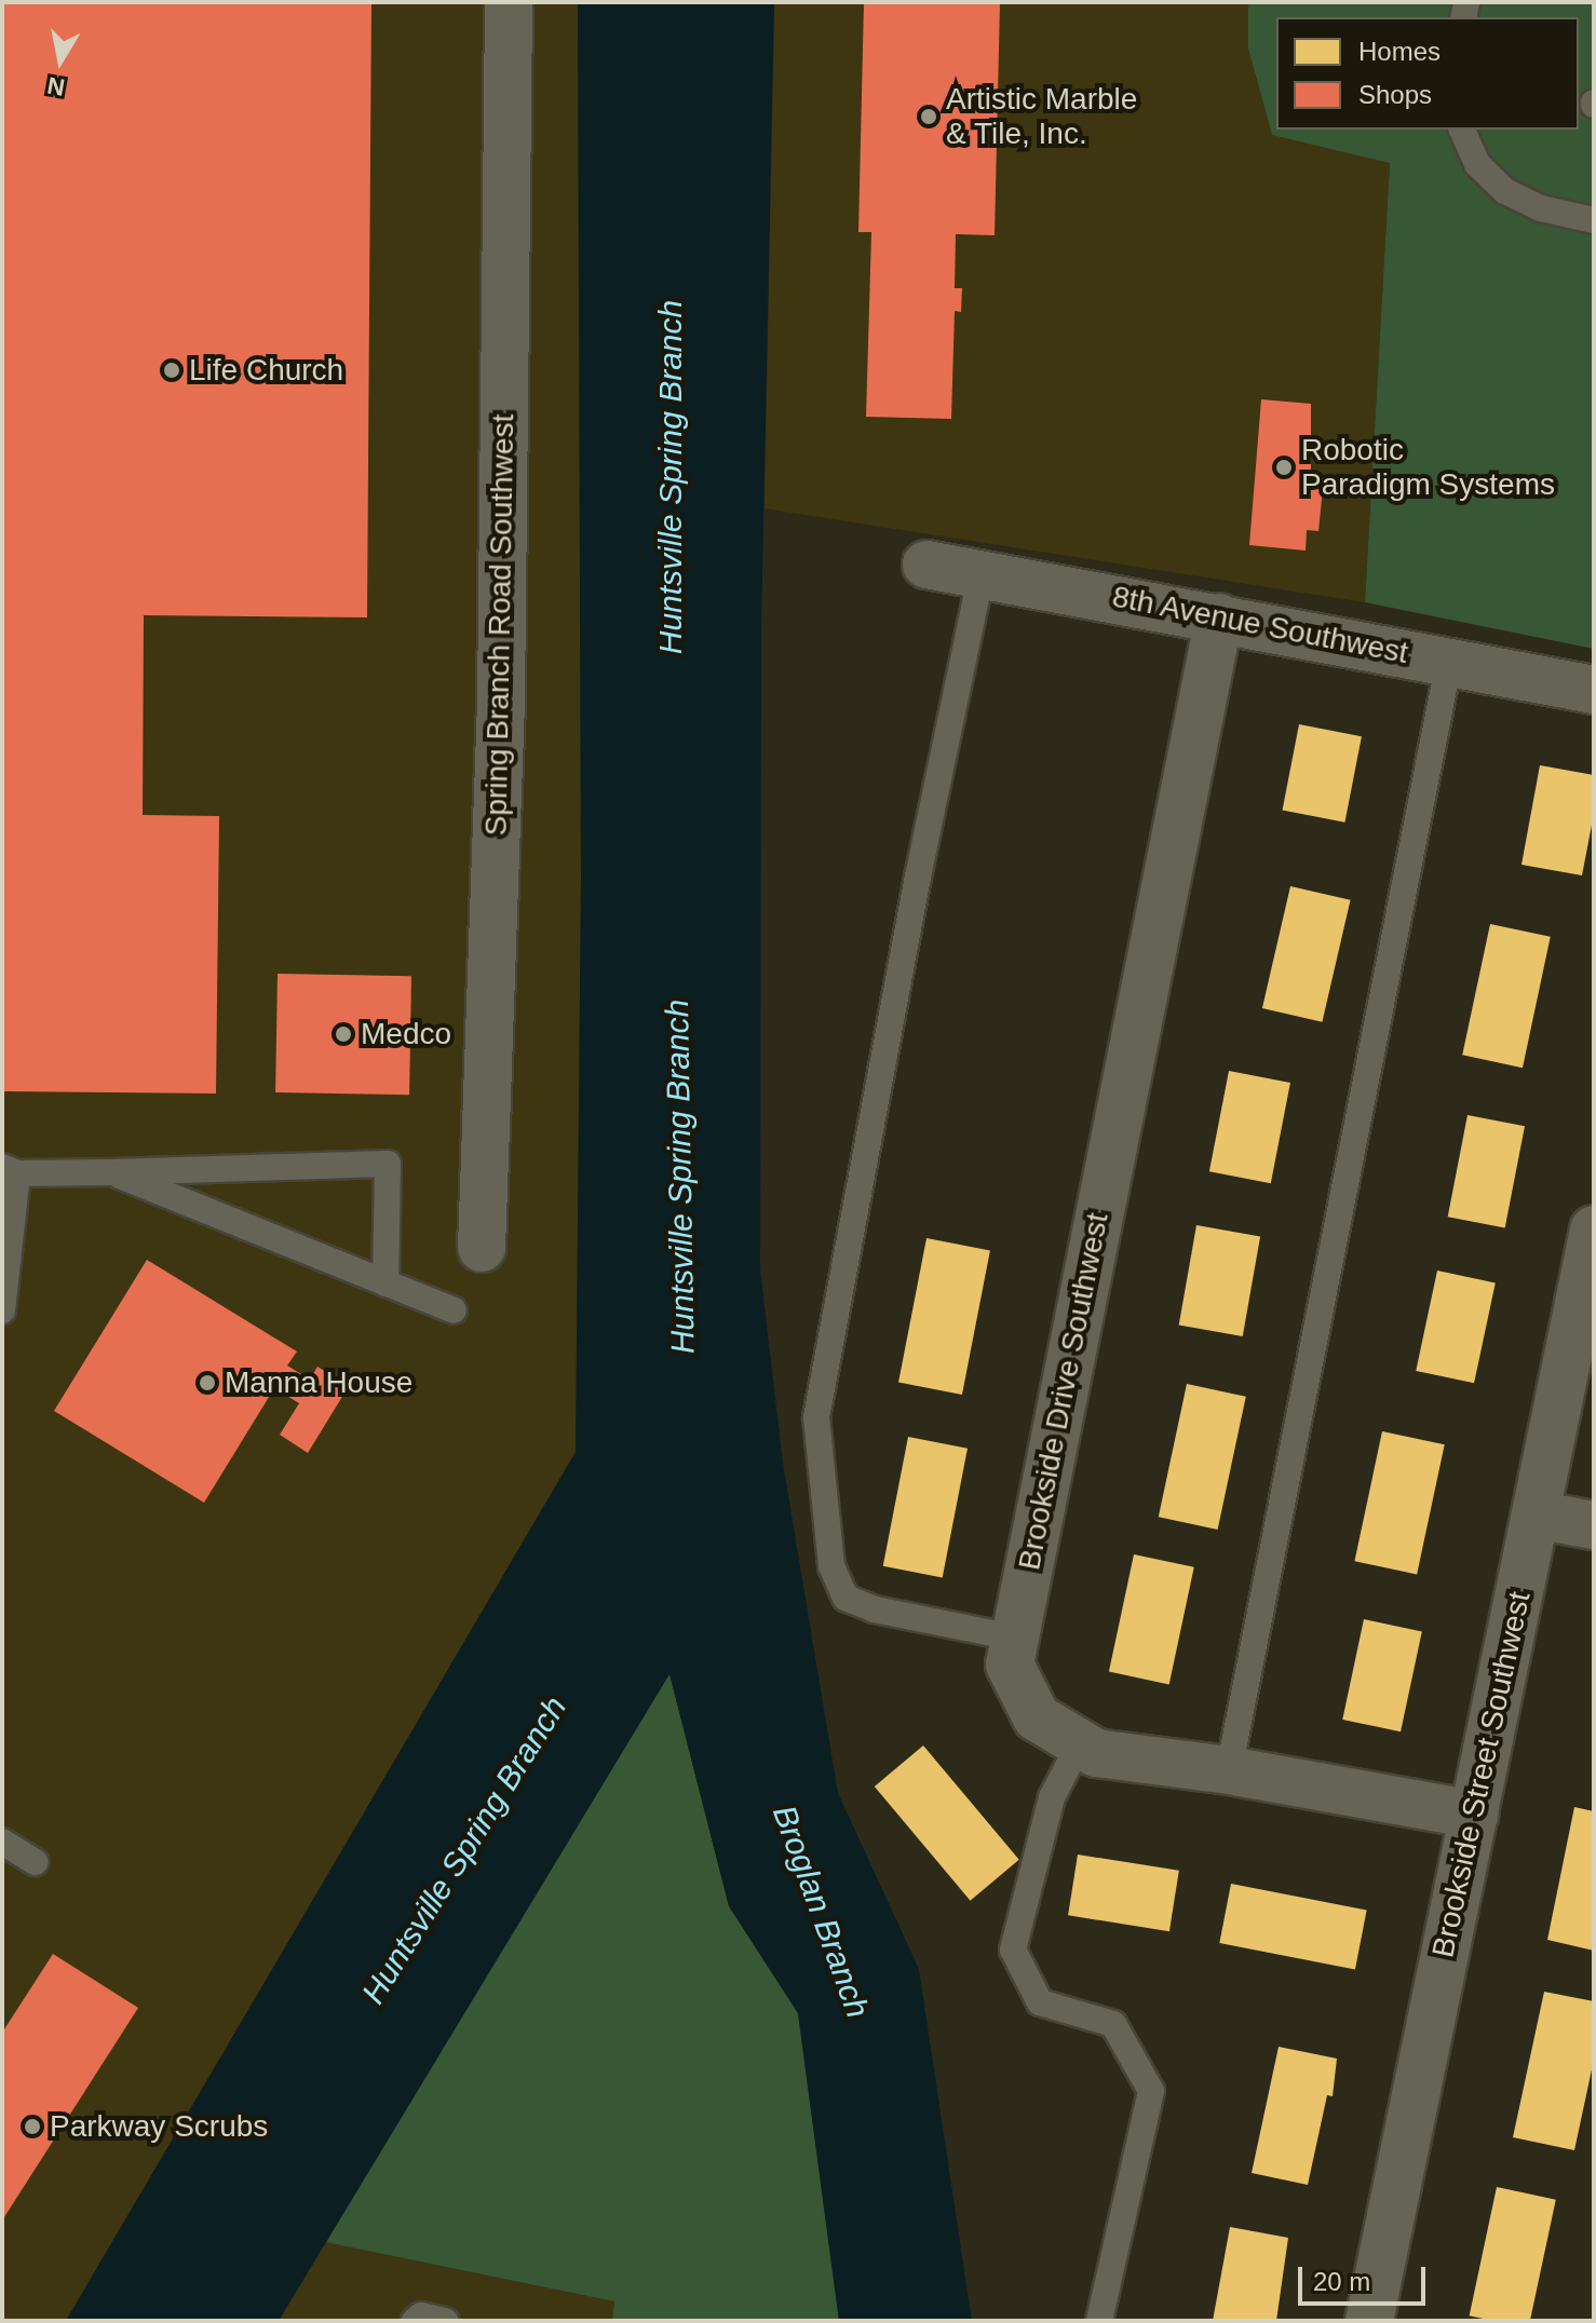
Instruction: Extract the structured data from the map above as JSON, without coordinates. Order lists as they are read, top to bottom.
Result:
{
  "streets": {
    "street": [
      "Spring Branch Road Southwest",
      "8th Avenue Southwest",
      "Brookside Drive Southwest",
      "Brookside Street Southwest"
    ]
  },
  "crossings": [
    ["8th Avenue Southwest", "Brookside Drive Southwest"],
    ["Brookside Drive Southwest", "Brookside Street Southwest"]
  ],
  "water": ["Huntsville Spring Branch", "Broglan Branch"],
  "places": [
    "Artistic Marble & Tile, Inc.",
    "Life Church",
    "Robotic Paradigm Systems",
    "Medco",
    "Manna House",
    "Parkway Scrubs"
  ],
  "legend": ["Homes", "Shops"],
  "scale_bar": "20 m",
  "north": "bottom"
}
